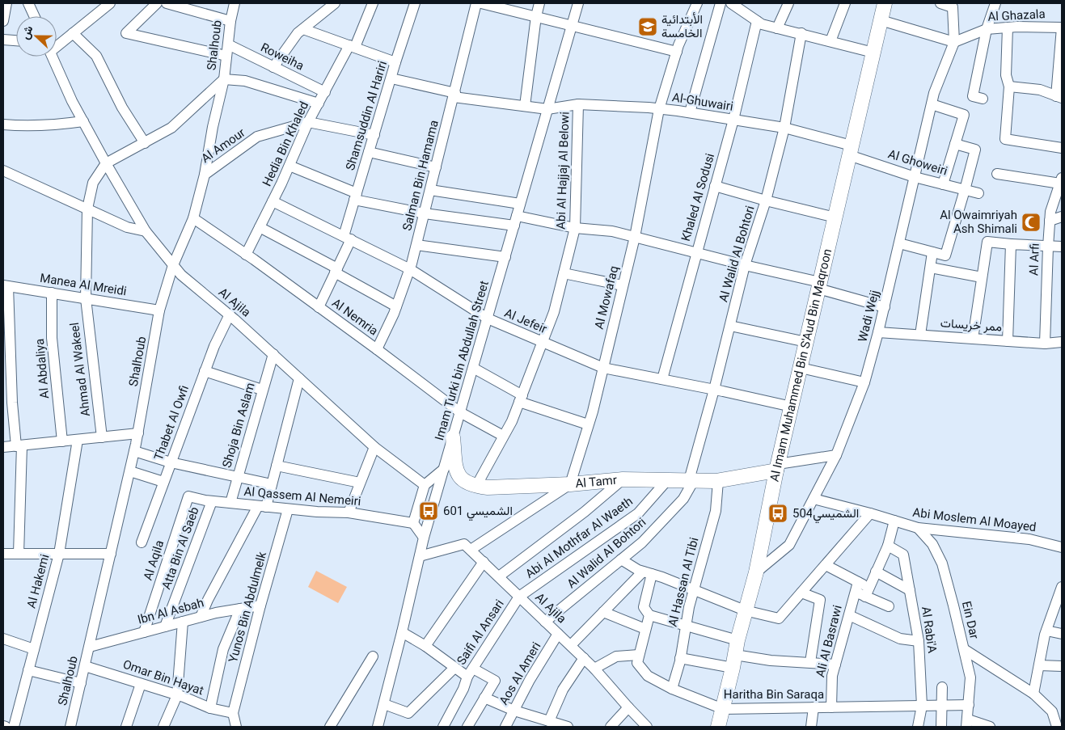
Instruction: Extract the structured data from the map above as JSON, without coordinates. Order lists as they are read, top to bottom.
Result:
{
  "streets": {
    "street": [
      "Al Ghazala",
      "Shalhoub",
      "Roweiha",
      "Al-Ghuwairi",
      "Shamsuddin Al Hariri",
      "Hedia Bin Khaled",
      "Al Amour",
      "Al Ghoweiri",
      "Abi Al Hajjaj Al Belowi",
      "Salman Bin Hamama",
      "Khaled Al Sodusi",
      "Al Walid Al Bohtori",
      "Al Arfi",
      "Manea Al Mreidi",
      "Al Mowafaq",
      "Al Ajila",
      "Wadi Wejj",
      "Al Nemria",
      "Al Jefeir",
      "ممر خريسات",
      "Imam Turki bin Abdullah Street",
      "Al Imam Muhammed Bin S'Aud Bin Maqroon",
      "Al Abdaliya",
      "Ahmad Al Wakeel",
      "Thabet Al Owfi",
      "Shoja Bin Aslam",
      "Al Tamr",
      "Al Qassem Al Nemeiri",
      "Abi Moslem Al Moayed",
      "Abi Al Mothfar Al Waeth",
      "Atta Bin Al Saeb",
      "Al Aqila",
      "Al Hakemi",
      "Al Hassan Al Tibi",
      "Yunos Bin Abdulmelk",
      "Ibn Al Asbah",
      "Ein Dar",
      "Al Rabi'A",
      "Saifi Al Ansari",
      "Ali Al Basrawi",
      "Aos Al Ameri",
      "Omar Bin Hayat",
      "Haritha Bin Saraqa"
    ]
  },
  "crossings": [
    ["Al Ghazala", "Wadi Wejj"],
    ["Shalhoub", "Roweiha"],
    ["Shalhoub", "Al Amour"],
    ["Shalhoub", "Manea Al Mreidi"],
    ["Shalhoub", "Al Ajila"],
    ["Shalhoub", "Al Nemria"],
    ["Shalhoub", "Ibn Al Asbah"],
    ["Shalhoub", "Omar Bin Hayat"],
    ["Roweiha", "Hedia Bin Khaled"],
    ["Al-Ghuwairi", "Al Ghoweiri"],
    ["Al-Ghuwairi", "Abi Al Hajjaj Al Belowi"],
    ["Al-Ghuwairi", "Salman Bin Hamama"],
    ["Al-Ghuwairi", "Khaled Al Sodusi"],
    ["Al-Ghuwairi", "Al Walid Al Bohtori"],
    ["Al-Ghuwairi", "Al Mowafaq"],
    ["Al-Ghuwairi", "Imam Turki bin Abdullah Street"],
    ["Al-Ghuwairi", "Al Imam Muhammed Bin S'Aud Bin Maqroon"],
    ["Shamsuddin Al Hariri", "Al Amour"],
    ["Shamsuddin Al Hariri", "Al Nemria"],
    ["Shamsuddin Al Hariri", "Al Jefeir"],
    ["Hedia Bin Khaled", "Al Amour"],
    ["Hedia Bin Khaled", "Al Nemria"],
    ["Hedia Bin Khaled", "Al Jefeir"],
    ["Al Ghoweiri", "Wadi Wejj"],
    ["Al Ghoweiri", "Al Imam Muhammed Bin S'Aud Bin Maqroon"],
    ["Abi Al Hajjaj Al Belowi", "Al Nemria"],
    ["Abi Al Hajjaj Al Belowi", "Al Jefeir"],
    ["Abi Al Hajjaj Al Belowi", "Al Tamr"],
    ["Salman Bin Hamama", "Al Nemria"],
    ["Salman Bin Hamama", "Al Jefeir"],
    ["Khaled Al Sodusi", "Al Jefeir"],
    ["Al Walid Al Bohtori", "Al Ajila"],
    ["Al Walid Al Bohtori", "Al Jefeir"],
    ["Al Walid Al Bohtori", "Al Tamr"],
    ["Al Arfi", "ممر خريسات"],
    ["Manea Al Mreidi", "Al Abdaliya"],
    ["Manea Al Mreidi", "Ahmad Al Wakeel"],
    ["Al Mowafaq", "Al Jefeir"],
    ["Al Mowafaq", "Al Tamr"],
    ["Al Ajila", "Ahmad Al Wakeel"],
    ["Al Ajila", "Thabet Al Owfi"],
    ["Al Ajila", "Shoja Bin Aslam"],
    ["Al Ajila", "Abi Al Mothfar Al Waeth"],
    ["Al Ajila", "Saifi Al Ansari"],
    ["Al Ajila", "Aos Al Ameri"],
    ["Wadi Wejj", "ممر خريسات"],
    ["Wadi Wejj", "Al Imam Muhammed Bin S'Aud Bin Maqroon"],
    ["Wadi Wejj", "Abi Moslem Al Moayed"],
    ["Al Nemria", "Imam Turki bin Abdullah Street"],
    ["Al Jefeir", "Imam Turki bin Abdullah Street"],
    ["Al Jefeir", "Al Imam Muhammed Bin S'Aud Bin Maqroon"],
    ["Imam Turki bin Abdullah Street", "Al Tamr"],
    ["Al Imam Muhammed Bin S'Aud Bin Maqroon", "Al Tamr"],
    ["Al Imam Muhammed Bin S'Aud Bin Maqroon", "Haritha Bin Saraqa"],
    ["Shoja Bin Aslam", "Al Qassem Al Nemeiri"],
    ["Al Tamr", "Abi Al Mothfar Al Waeth"],
    ["Al Tamr", "Al Hassan Al Tibi"],
    ["Al Qassem Al Nemeiri", "Atta Bin Al Saeb"],
    ["Al Qassem Al Nemeiri", "Al Aqila"],
    ["Al Qassem Al Nemeiri", "Yunos Bin Abdulmelk"],
    ["Abi Moslem Al Moayed", "Ein Dar"],
    ["Abi Al Mothfar Al Waeth", "Saifi Al Ansari"],
    ["Atta Bin Al Saeb", "Ibn Al Asbah"],
    ["Al Aqila", "Ibn Al Asbah"],
    ["Al Hassan Al Tibi", "Haritha Bin Saraqa"],
    ["Yunos Bin Abdulmelk", "Ibn Al Asbah"],
    ["Yunos Bin Abdulmelk", "Omar Bin Hayat"],
    ["Ein Dar", "Haritha Bin Saraqa"],
    ["Al Rabi'A", "Haritha Bin Saraqa"],
    ["Ali Al Basrawi", "Haritha Bin Saraqa"]
  ],
  "places": {
    "school or university": ["الأبتدائية الخامسة"],
    "mosque": ["Al Owaimriyah Ash Shimali"],
    "bus stop": ["الشميسي 601", "الشميسي504"]
  },
  "north": "left"
}
